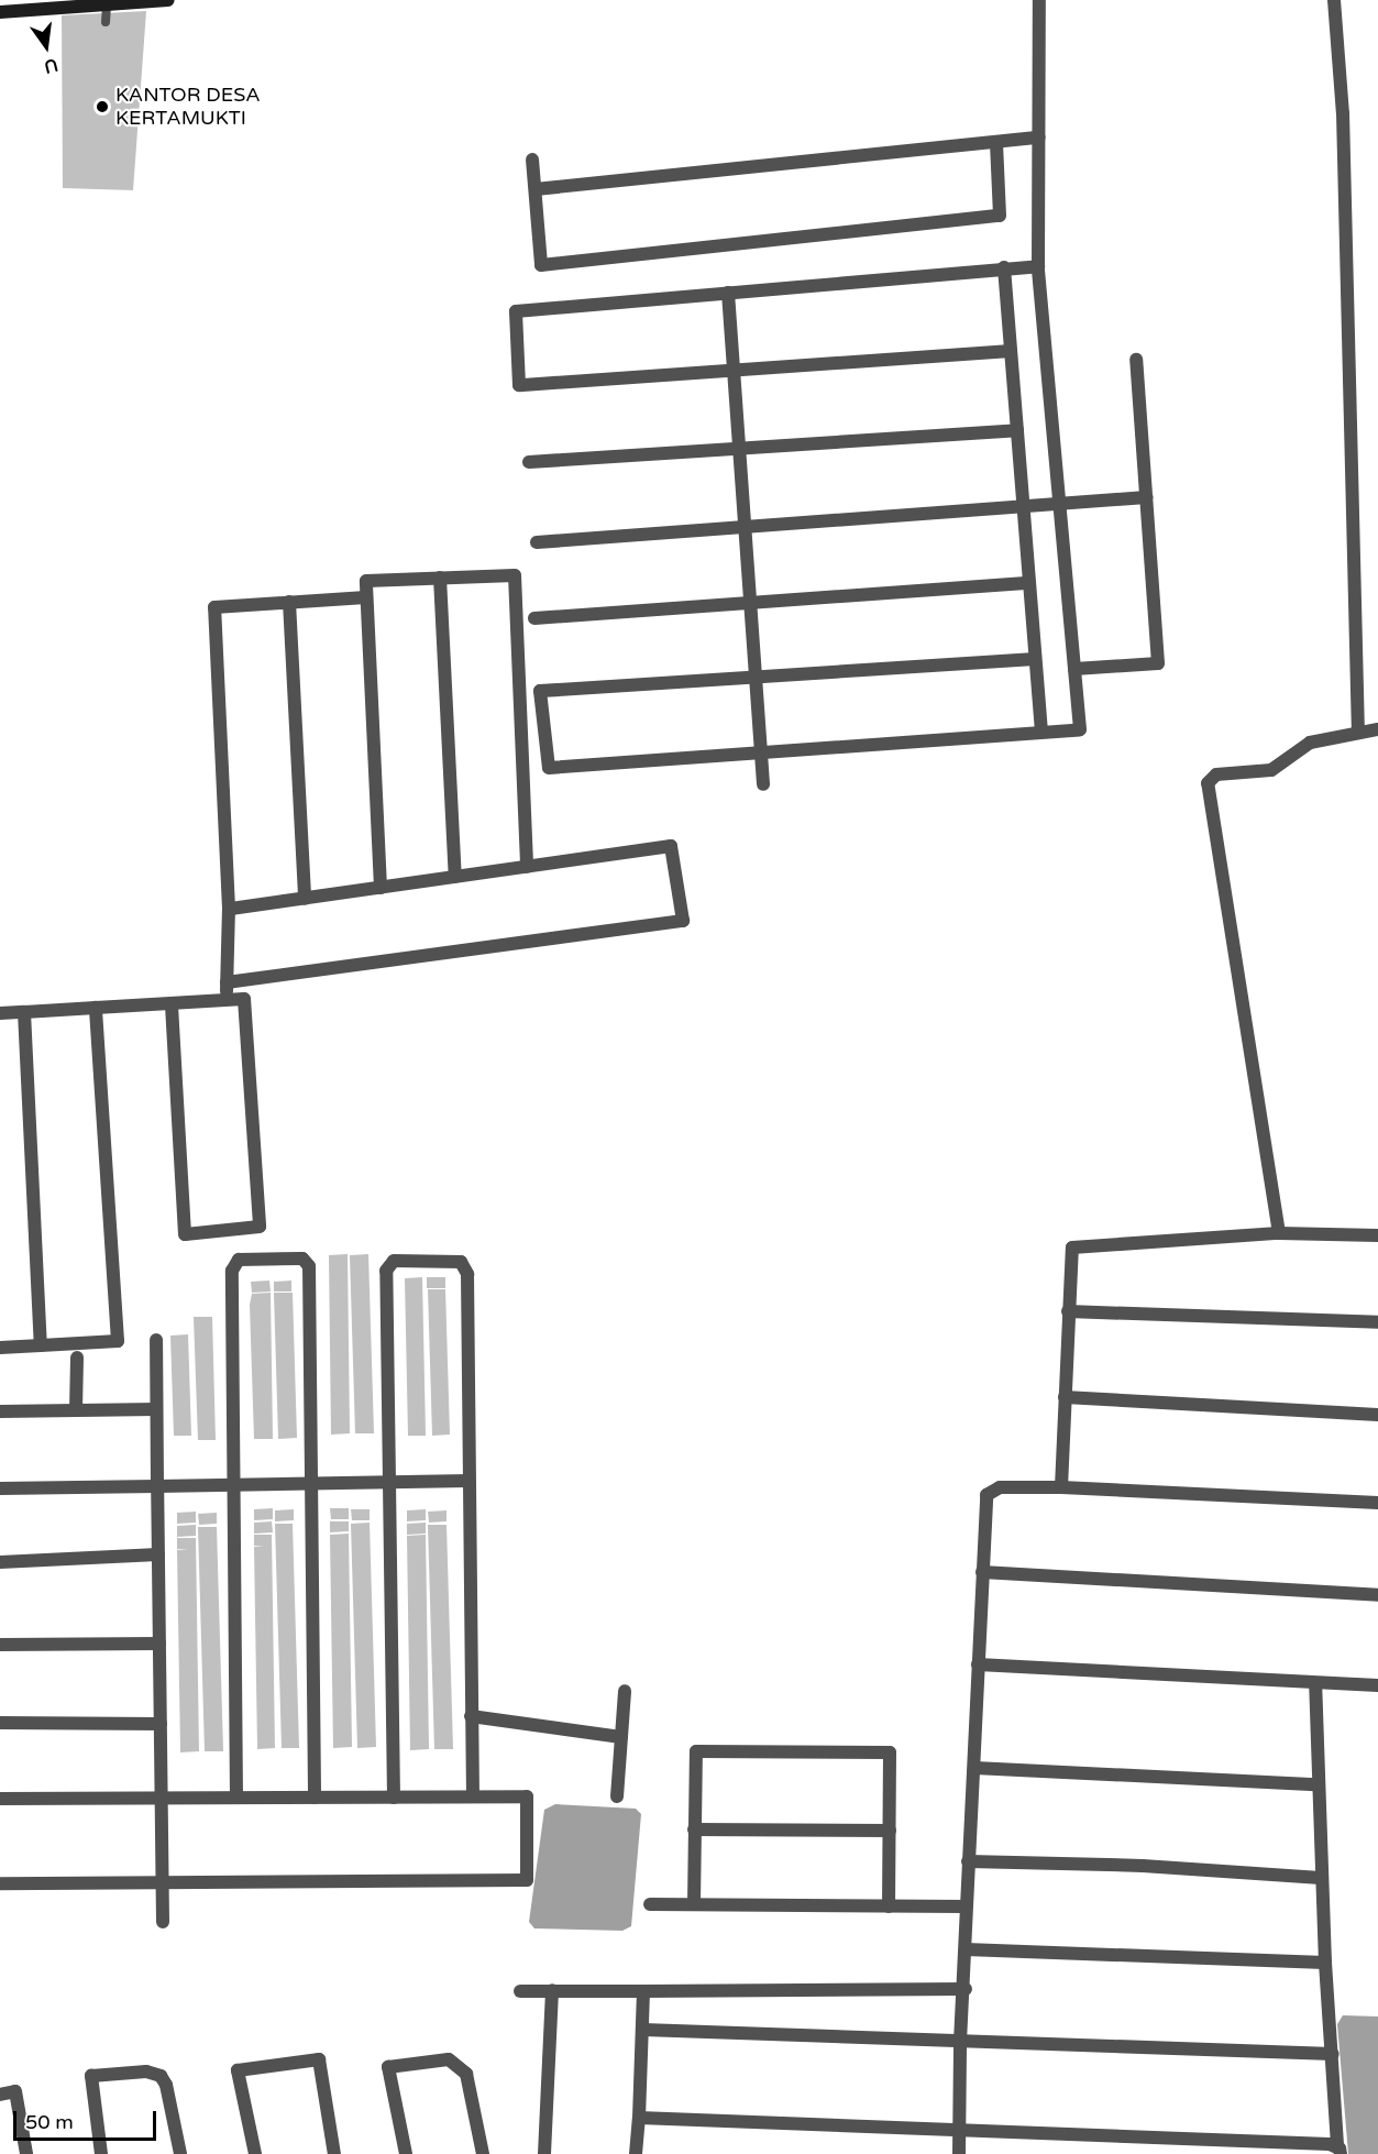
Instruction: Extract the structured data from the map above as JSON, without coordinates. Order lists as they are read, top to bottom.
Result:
{
  "places": ["KANTOR DESA KERTAMUKTI"],
  "scale_bar": "50 m",
  "north": "bottom"
}
